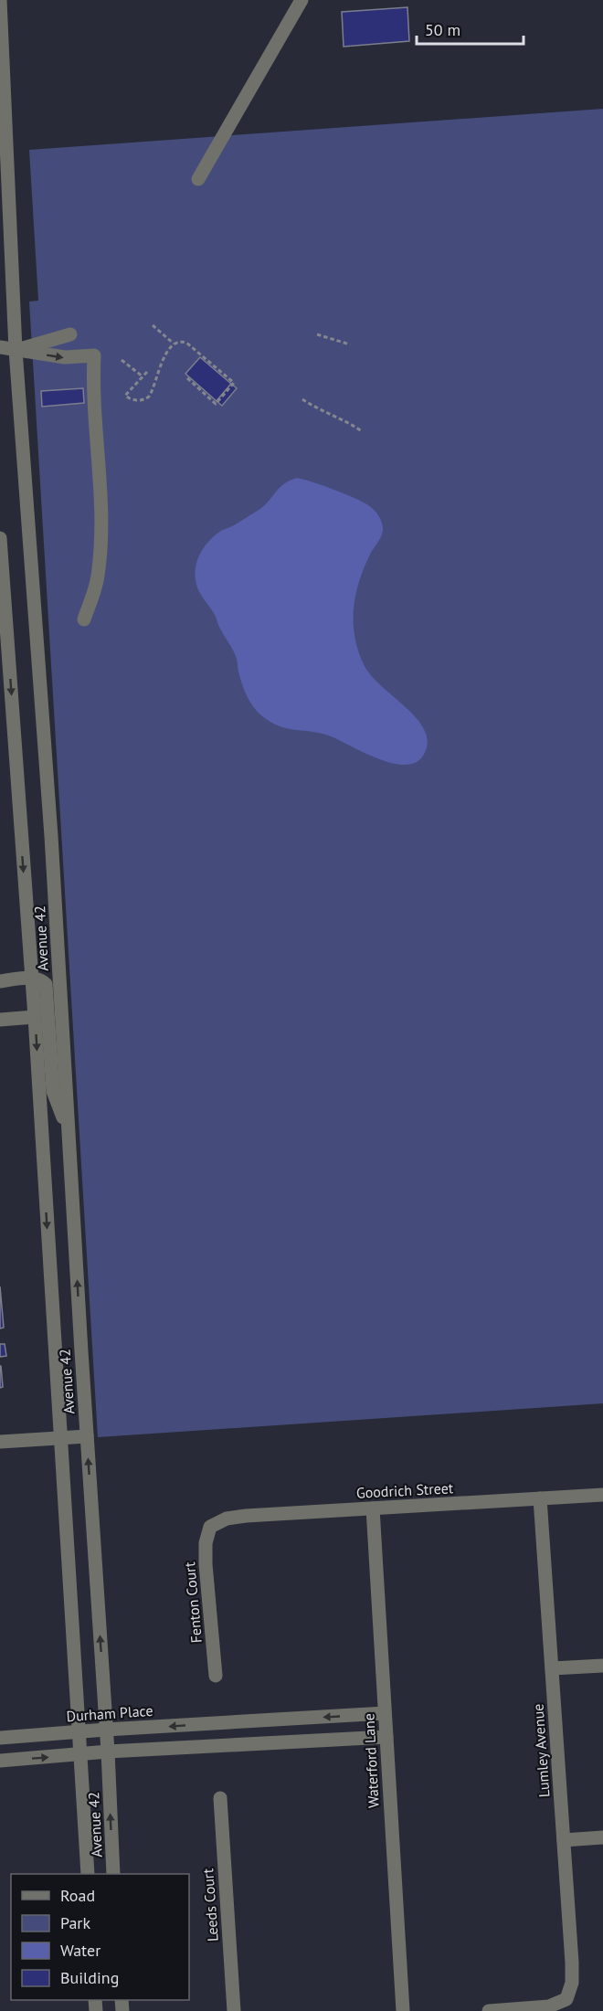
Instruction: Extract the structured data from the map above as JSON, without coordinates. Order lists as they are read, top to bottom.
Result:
{
  "streets": {
    "street": [
      "Avenue 42",
      "Goodrich Street",
      "Fenton Court",
      "Durham Place",
      "Lumley Avenue",
      "Waterford Lane",
      "Leeds Court"
    ]
  },
  "crossings": [
    ["Avenue 42", "Durham Place"],
    ["Goodrich Street", "Fenton Court"],
    ["Goodrich Street", "Lumley Avenue"],
    ["Goodrich Street", "Waterford Lane"],
    ["Durham Place", "Waterford Lane"]
  ],
  "legend": [
    "Road",
    "Park",
    "Water",
    "Building"
  ],
  "scale_bar": "50 m"
}
